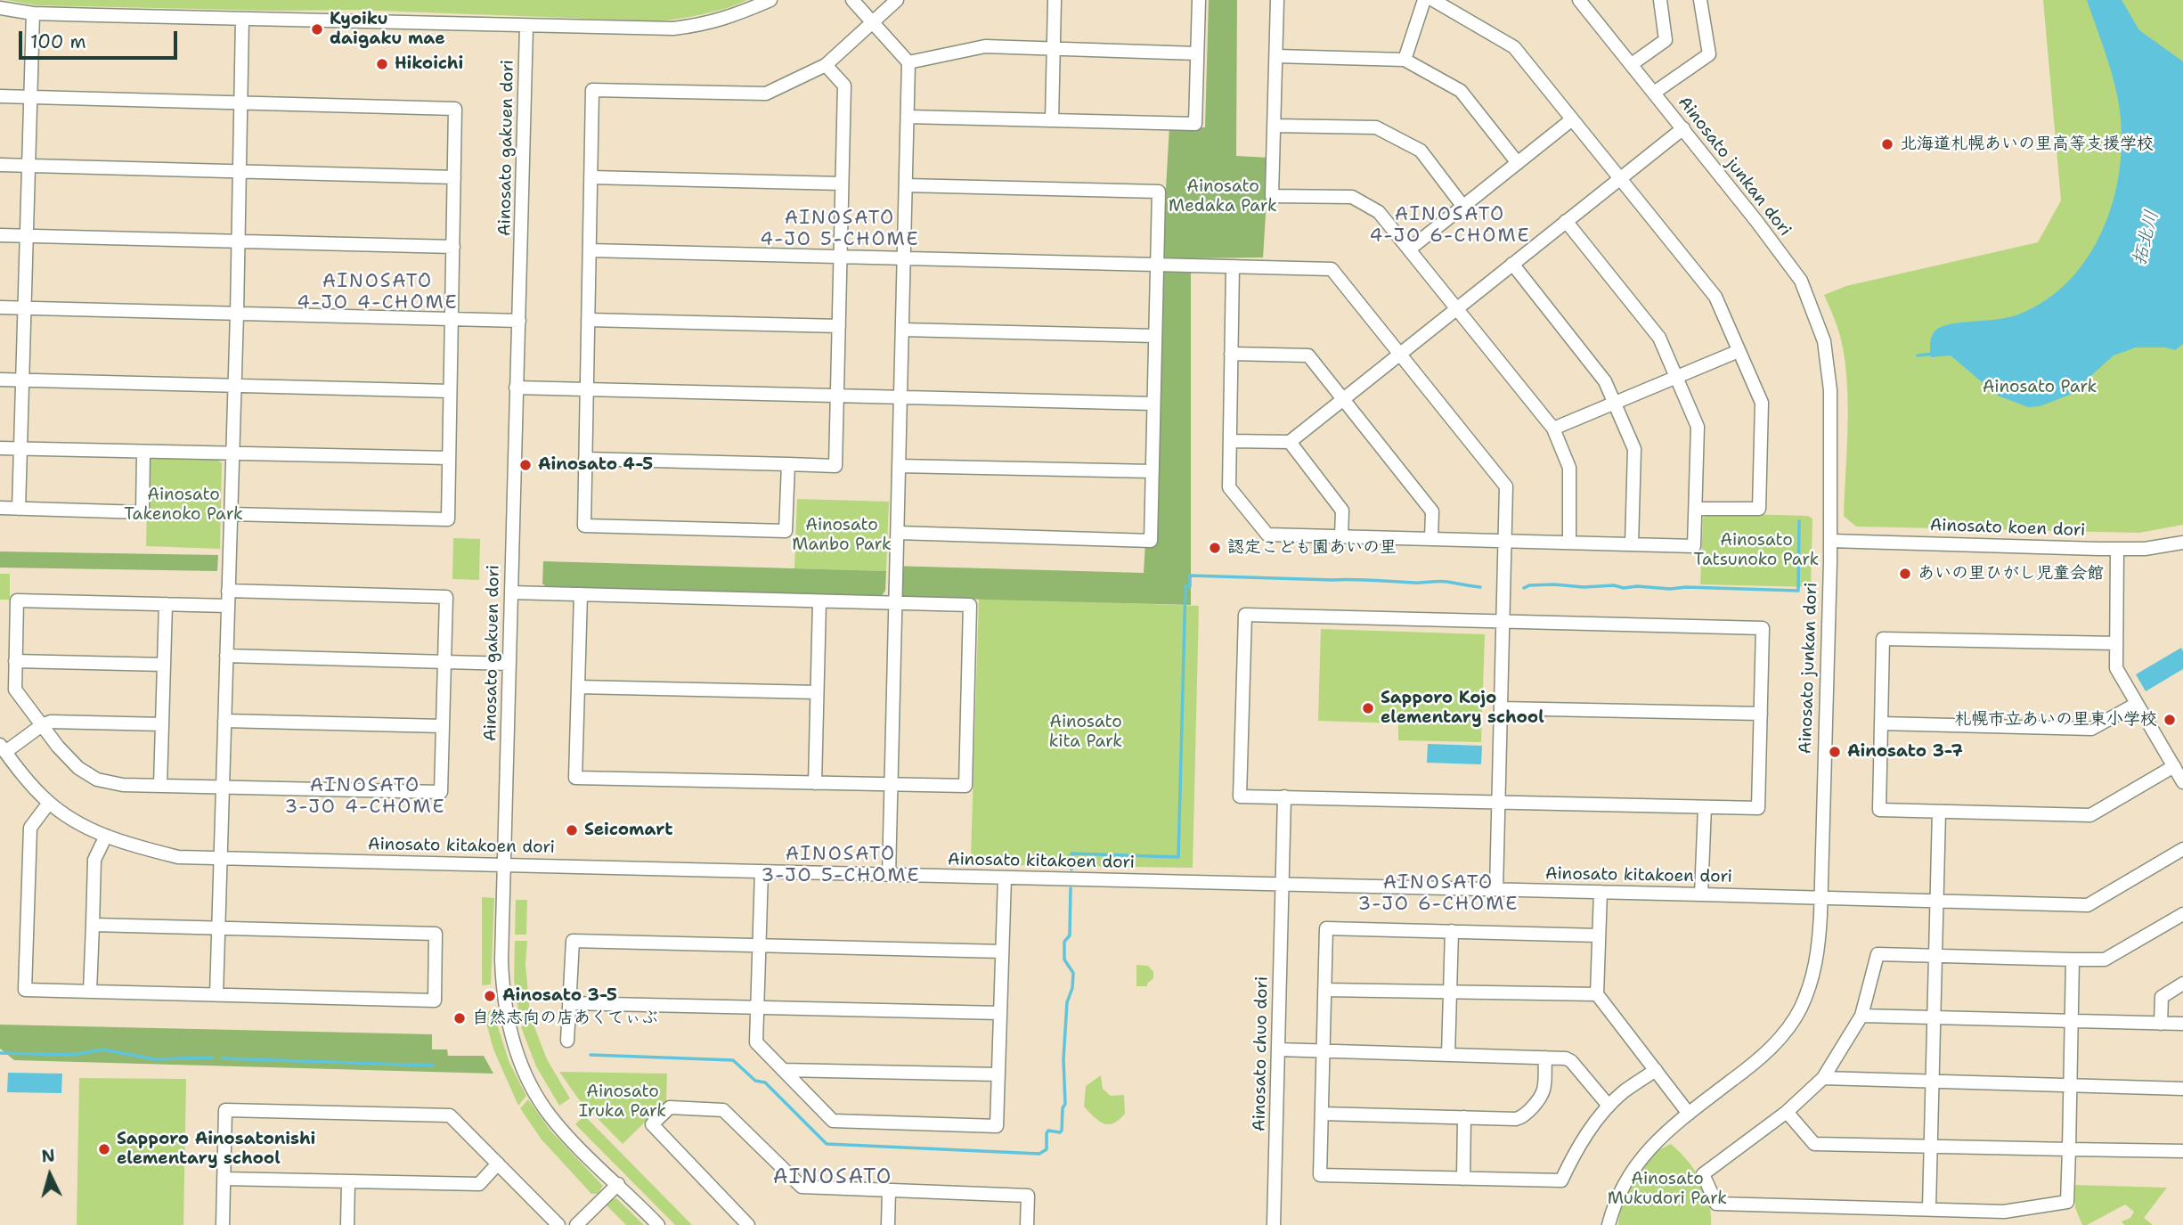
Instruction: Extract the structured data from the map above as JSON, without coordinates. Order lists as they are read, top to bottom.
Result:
{
  "streets": {
    "street": [
      "Ainosato gakuen dori",
      "Ainosato junkan dori",
      "Ainosato koen dori",
      "Ainosato kitakoen dori",
      "Ainosato chuo dori"
    ]
  },
  "crossings": [
    ["Ainosato gakuen dori", "Ainosato kitakoen dori"],
    ["Ainosato junkan dori", "Ainosato koen dori"],
    ["Ainosato junkan dori", "Ainosato kitakoen dori"],
    ["Ainosato kitakoen dori", "Ainosato chuo dori"]
  ],
  "districts": [
    "AINOSATO 4-JO 6-CHOME",
    "AINOSATO 4-JO 5-CHOME",
    "AINOSATO 4-JO 4-CHOME",
    "AINOSATO 3-JO 4-CHOME",
    "AINOSATO 3-JO 5-CHOME",
    "AINOSATO 3-JO 6-CHOME",
    "AINOSATO"
  ],
  "water": ["拓北川"],
  "parks": [
    "Ainosato Medaka Park",
    "Ainosato Park",
    "Ainosato Takenoko Park",
    "Ainosato Manbo Park",
    "Ainosato Tatsunoko Park",
    "Ainosato kita Park",
    "Ainosato Iruka Park",
    "Ainosato Mukudori Park"
  ],
  "places": [
    "Kyoiku daigaku mae",
    "Hikoichi",
    "北海道札幌あいの里高等支援学校",
    "Ainosato 4-5",
    "認定こども園あいの里",
    "あいの里ひがし児童会館",
    "Sapporo Kojo elementary school",
    "札幌市立あいの里東小学校",
    "Ainosato 3-7",
    "Seicomart",
    "Ainosato 3-5",
    "自然志向の店あくてぃぶ",
    "Sapporo Ainosatonishi elementary school"
  ],
  "scale_bar": "100 m",
  "north": "top"
}
